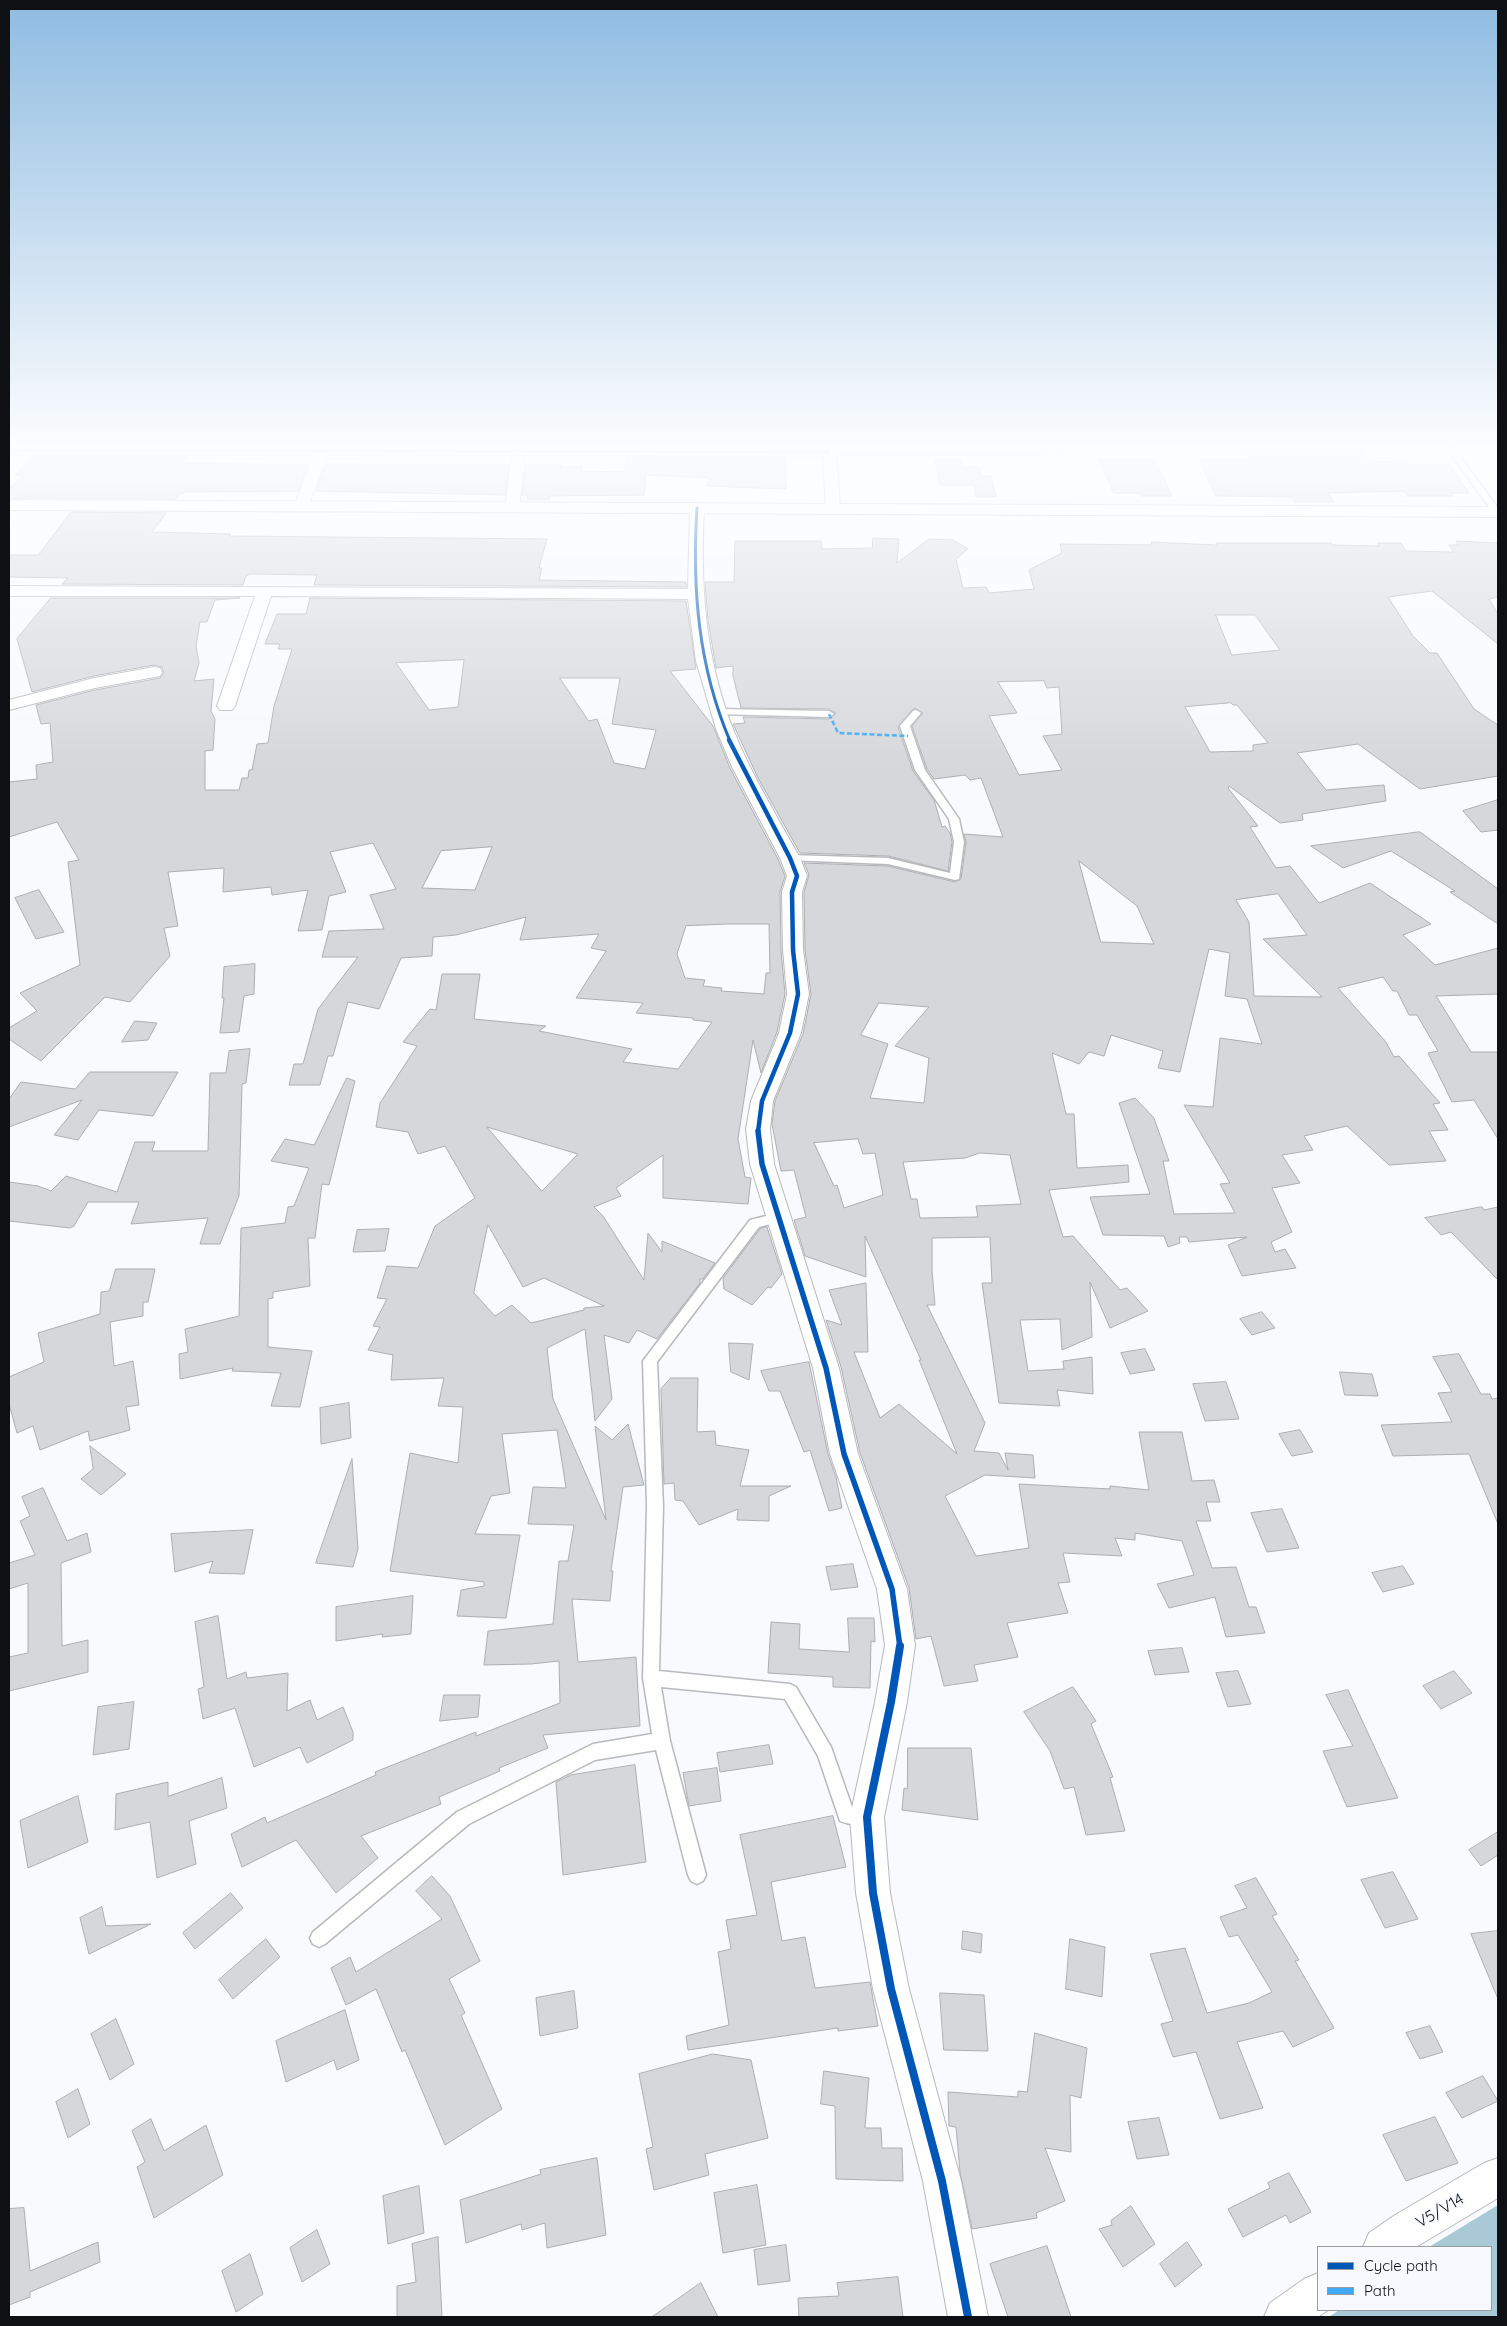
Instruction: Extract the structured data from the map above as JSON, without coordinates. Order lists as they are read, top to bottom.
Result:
{
  "streets": {
    "street": ["V5/V14"]
  },
  "legend": ["Cycle path", "Path"]
}
